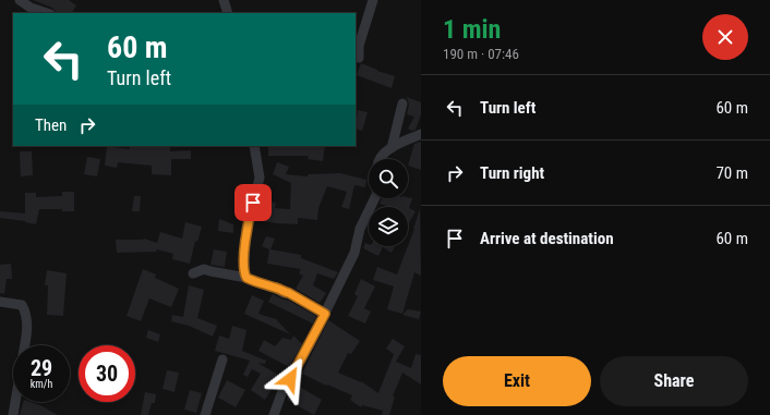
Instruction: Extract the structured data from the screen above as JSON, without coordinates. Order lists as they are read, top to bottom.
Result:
{
  "page": {
    "heading": ["1 min", "190 m · 07:46"],
    "turn": ["60 m", "Turn left"],
    "list": [
      {
        "name": "Turn left",
        "value": "60 m"
      },
      {
        "name": "Turn right",
        "value": "70 m"
      },
      {
        "name": "Arrive at destination",
        "value": "60 m"
      }
    ],
    "then": "Then",
    "speed": "29 km/h",
    "limit": "30",
    "buttons": ["Exit", "Share"]
  }
}
